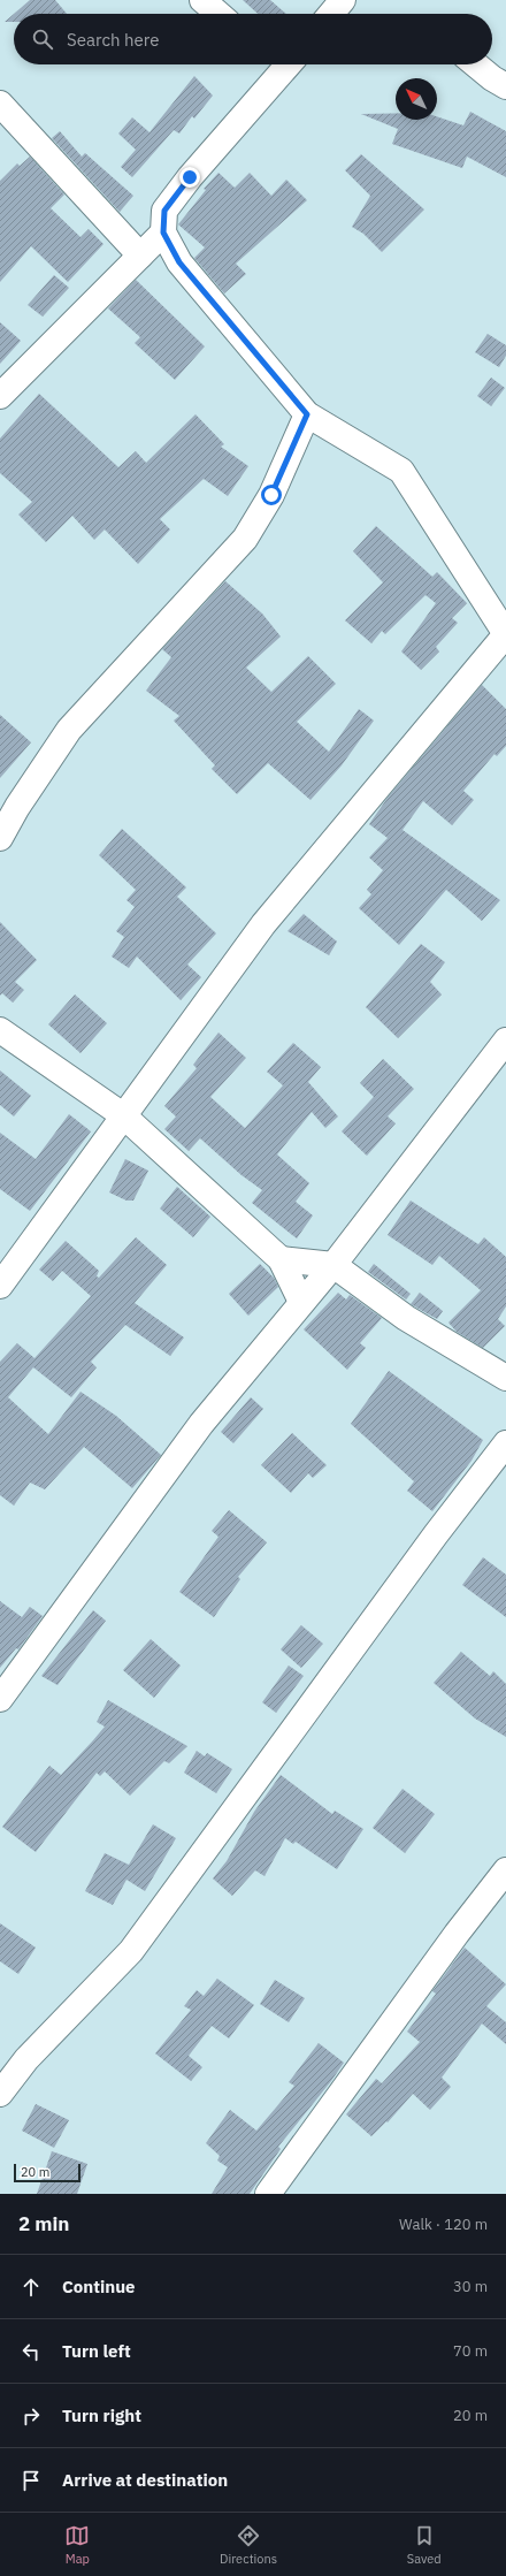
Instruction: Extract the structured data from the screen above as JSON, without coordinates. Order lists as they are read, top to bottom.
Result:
{
  "scale_bar": "20 m",
  "north": "top left",
  "page": {
    "search": "Search here",
    "scale": "20 m",
    "heading": ["2 min", "Walk · 120 m"],
    "list": [
      ["Continue", "30 m"],
      ["Turn left", "70 m"],
      ["Turn right", "20 m"],
      "Arrive at destination"
    ],
    "nav": ["Map", "Directions", "Saved"]
  }
}
